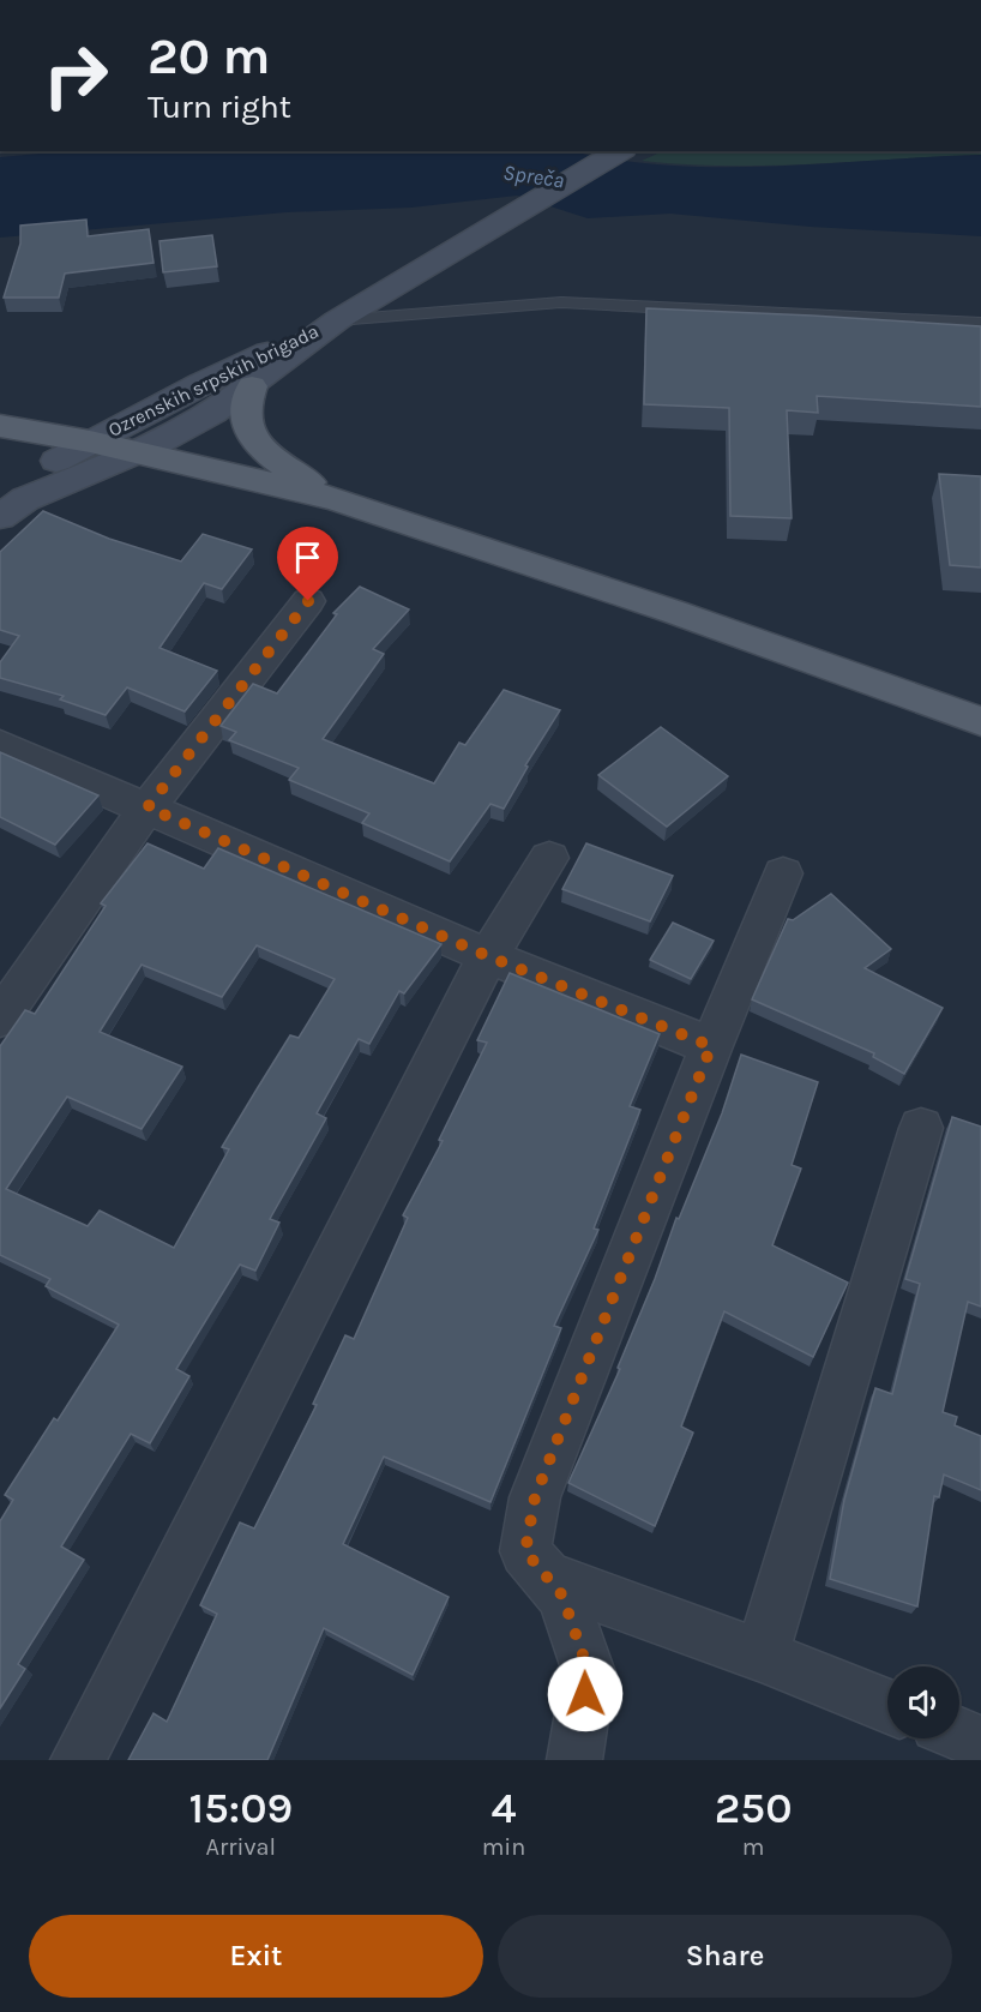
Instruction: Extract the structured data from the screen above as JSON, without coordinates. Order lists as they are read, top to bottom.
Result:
{
  "streets": {
    "main road": ["Ozrenskih srpskih brigada"]
  },
  "water": ["Spreča"],
  "page": {
    "turn": ["20 m", "Turn right"],
    "eta": [
      "15:09",
      "Arrival",
      "4",
      "min",
      "250",
      "m"
    ],
    "buttons": ["Exit", "Share"]
  }
}
